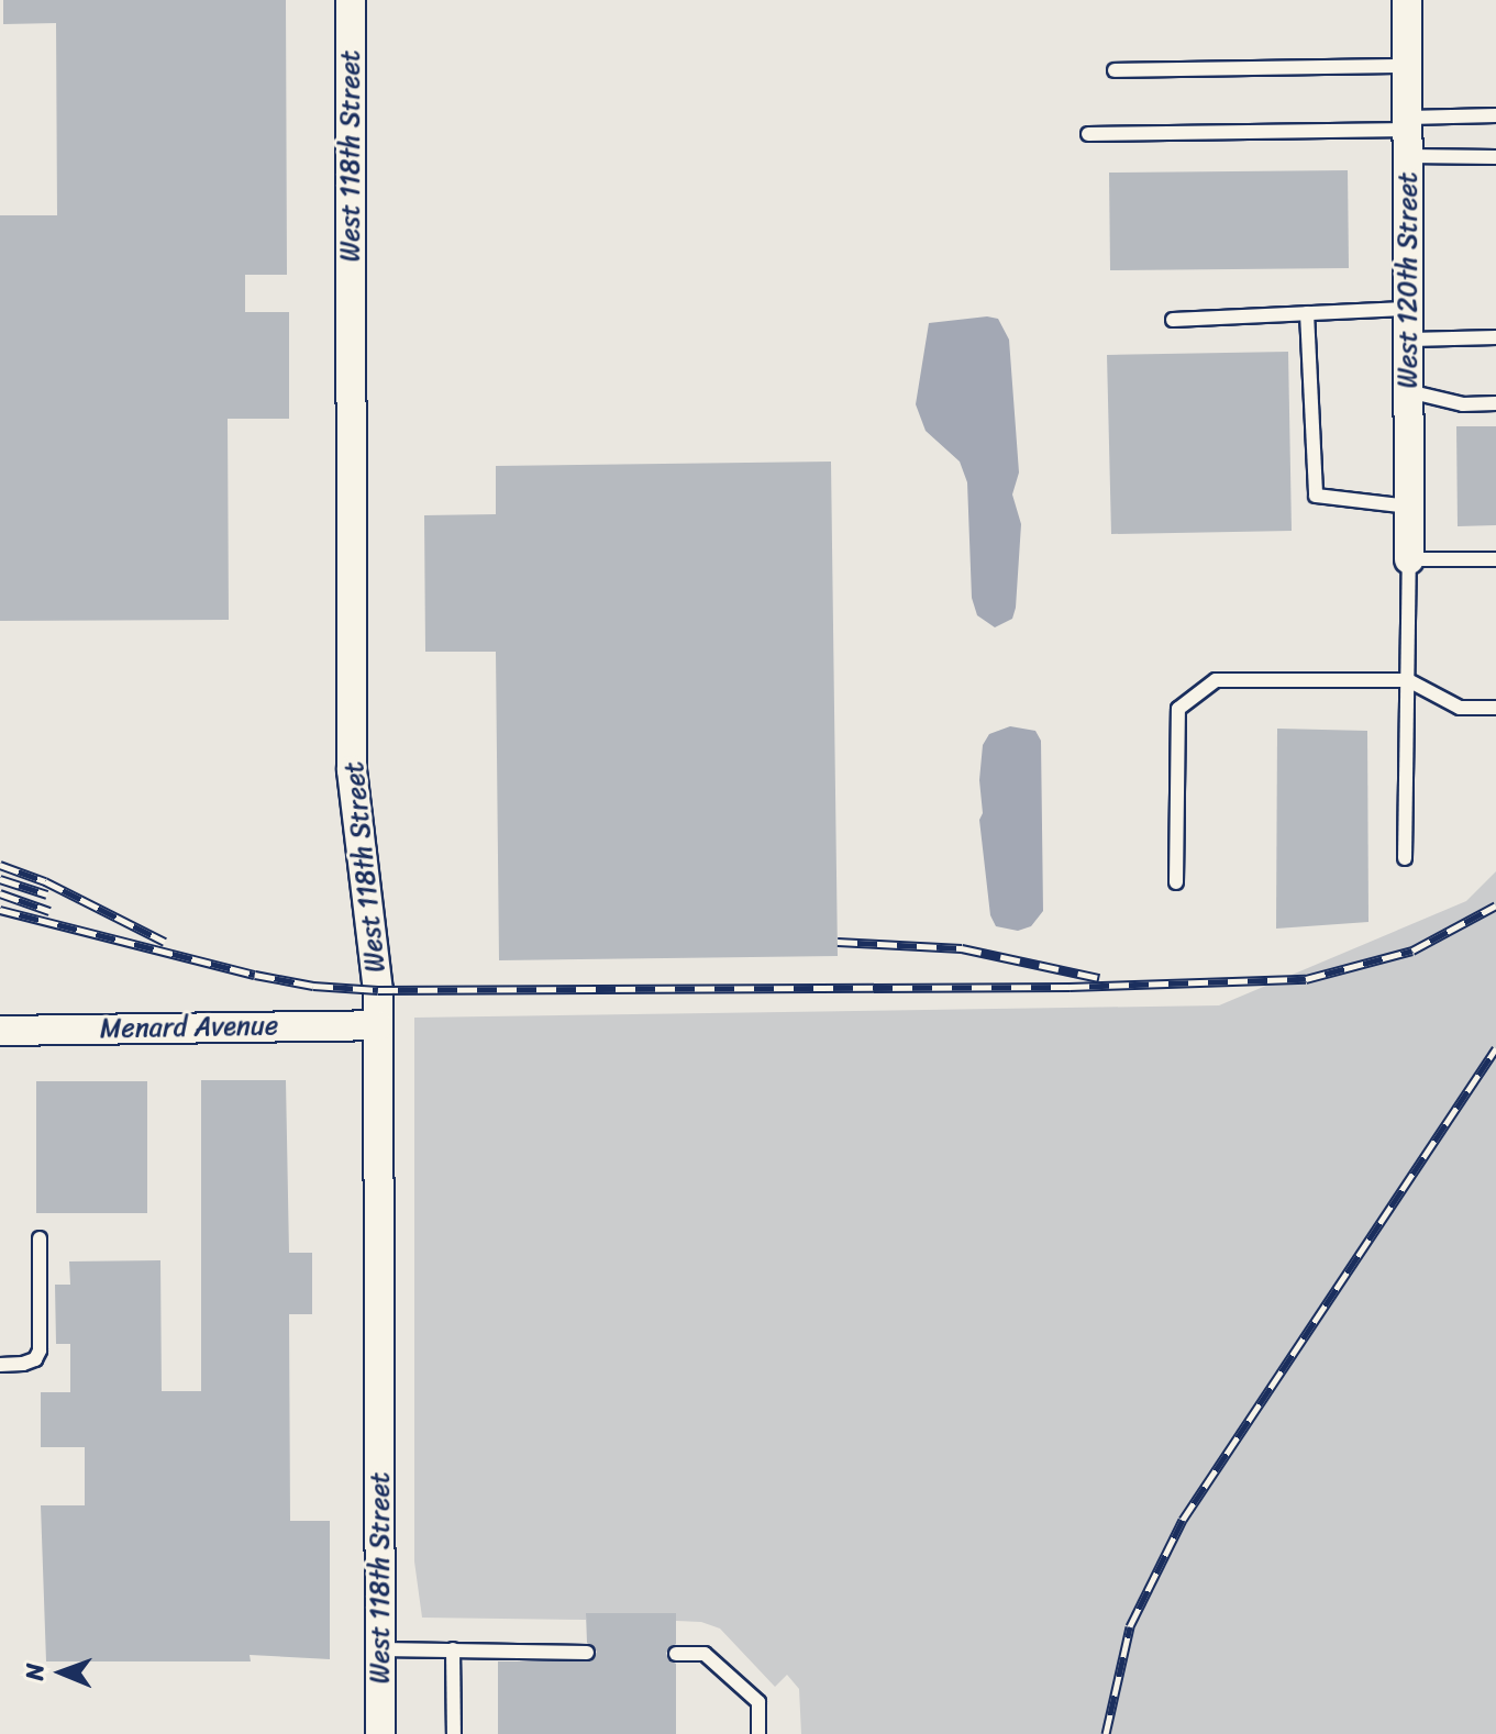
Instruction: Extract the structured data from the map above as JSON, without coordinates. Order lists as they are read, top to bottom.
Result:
{
  "streets": {
    "street": ["West 118th Street", "West 120th Street", "Menard Avenue"]
  },
  "crossings": [
    ["West 118th Street", "Menard Avenue"]
  ],
  "north": "left"
}
